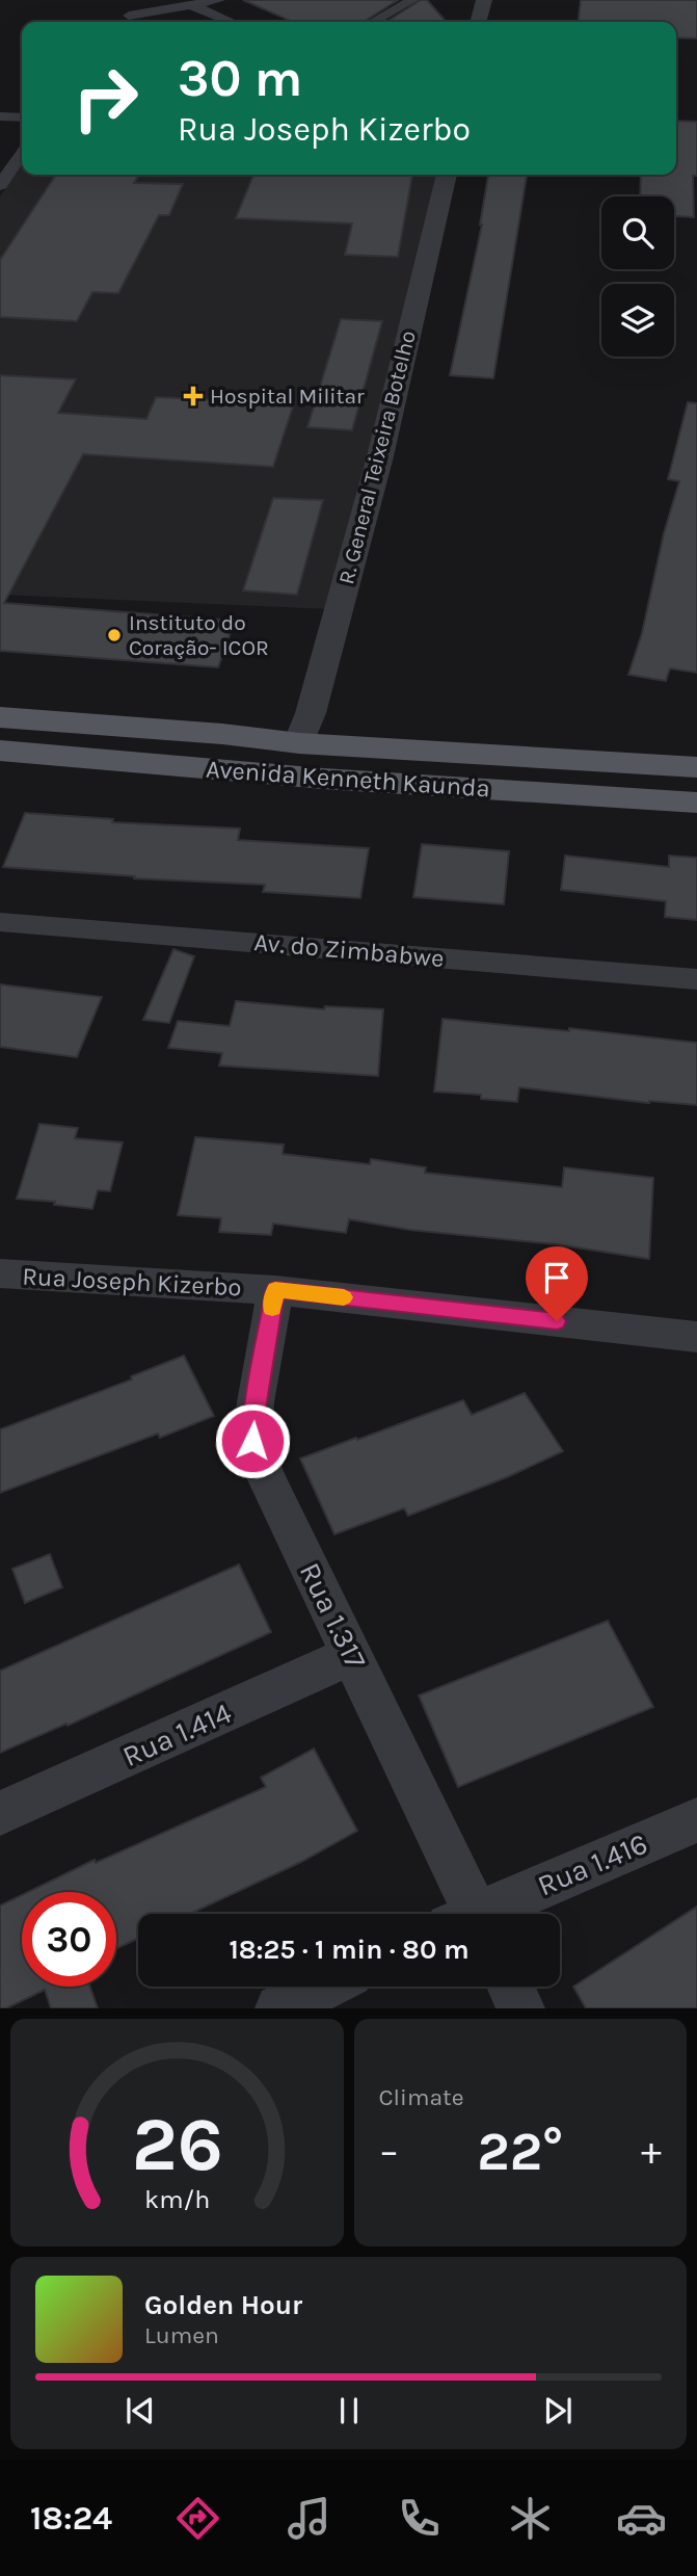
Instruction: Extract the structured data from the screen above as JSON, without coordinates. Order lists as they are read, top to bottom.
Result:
{
  "streets": {
    "main road": ["Avenida Kenneth Kaunda"],
    "street": [
      "R. General Teixeira Botelho",
      "Av. do Zimbabwe",
      "Rua Joseph Kizerbo",
      "Rua 1.317",
      "Rua 1.414",
      "Rua 1.416"
    ]
  },
  "crossings": [
    ["R. General Teixeira Botelho", "Avenida Kenneth Kaunda"],
    ["Rua Joseph Kizerbo", "Rua 1.317"],
    ["Rua 1.317", "Rua 1.414"]
  ],
  "places": {
    "health": ["Hospital Militar"],
    "other": ["Instituto do Coração- ICOR"]
  },
  "page": {
    "turn": ["30 m", "Rua Joseph Kizerbo"],
    "limit": "30",
    "trip": "18:25 · 1 min · 80 m",
    "tile": "Climate",
    "heat": ["−", "22°", "+"],
    "song": ["Golden Hour", "Lumen"],
    "tabs": "18:24",
    "gauge": ["26", "km/h"]
  }
}
